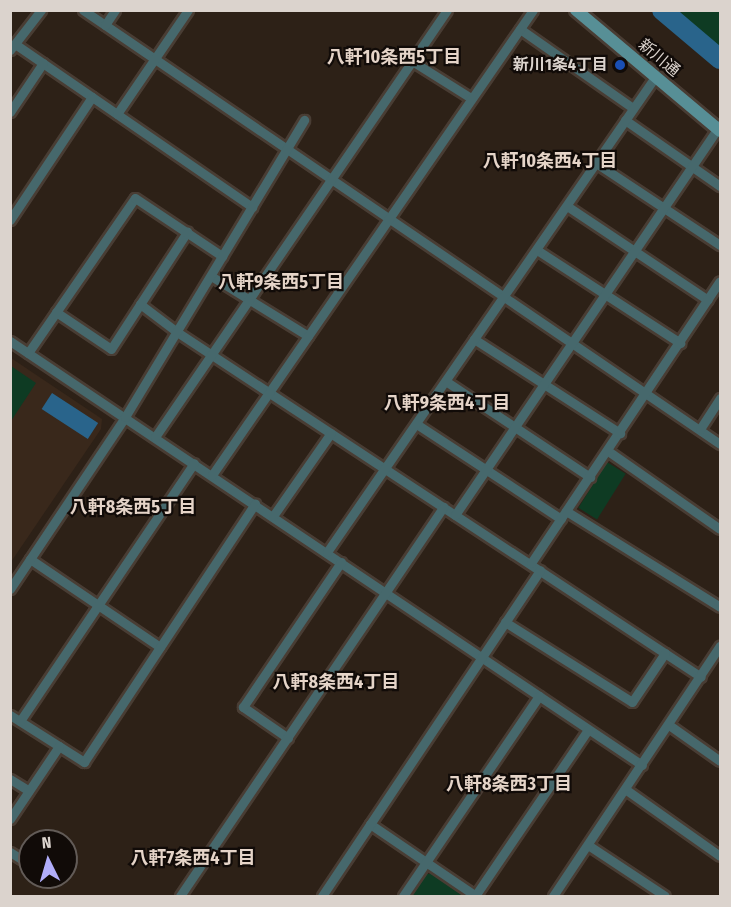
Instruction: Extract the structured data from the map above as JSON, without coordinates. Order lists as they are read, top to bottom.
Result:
{
  "streets": {
    "street": ["新川通"]
  },
  "districts": [
    "八軒10条西5丁目",
    "八軒10条西4丁目",
    "八軒9条西5丁目",
    "八軒9条西4丁目",
    "八軒8条西5丁目",
    "八軒8条西4丁目",
    "八軒8条西3丁目",
    "八軒7条西4丁目"
  ],
  "places": ["新川1条4丁目"],
  "north": "top"
}
